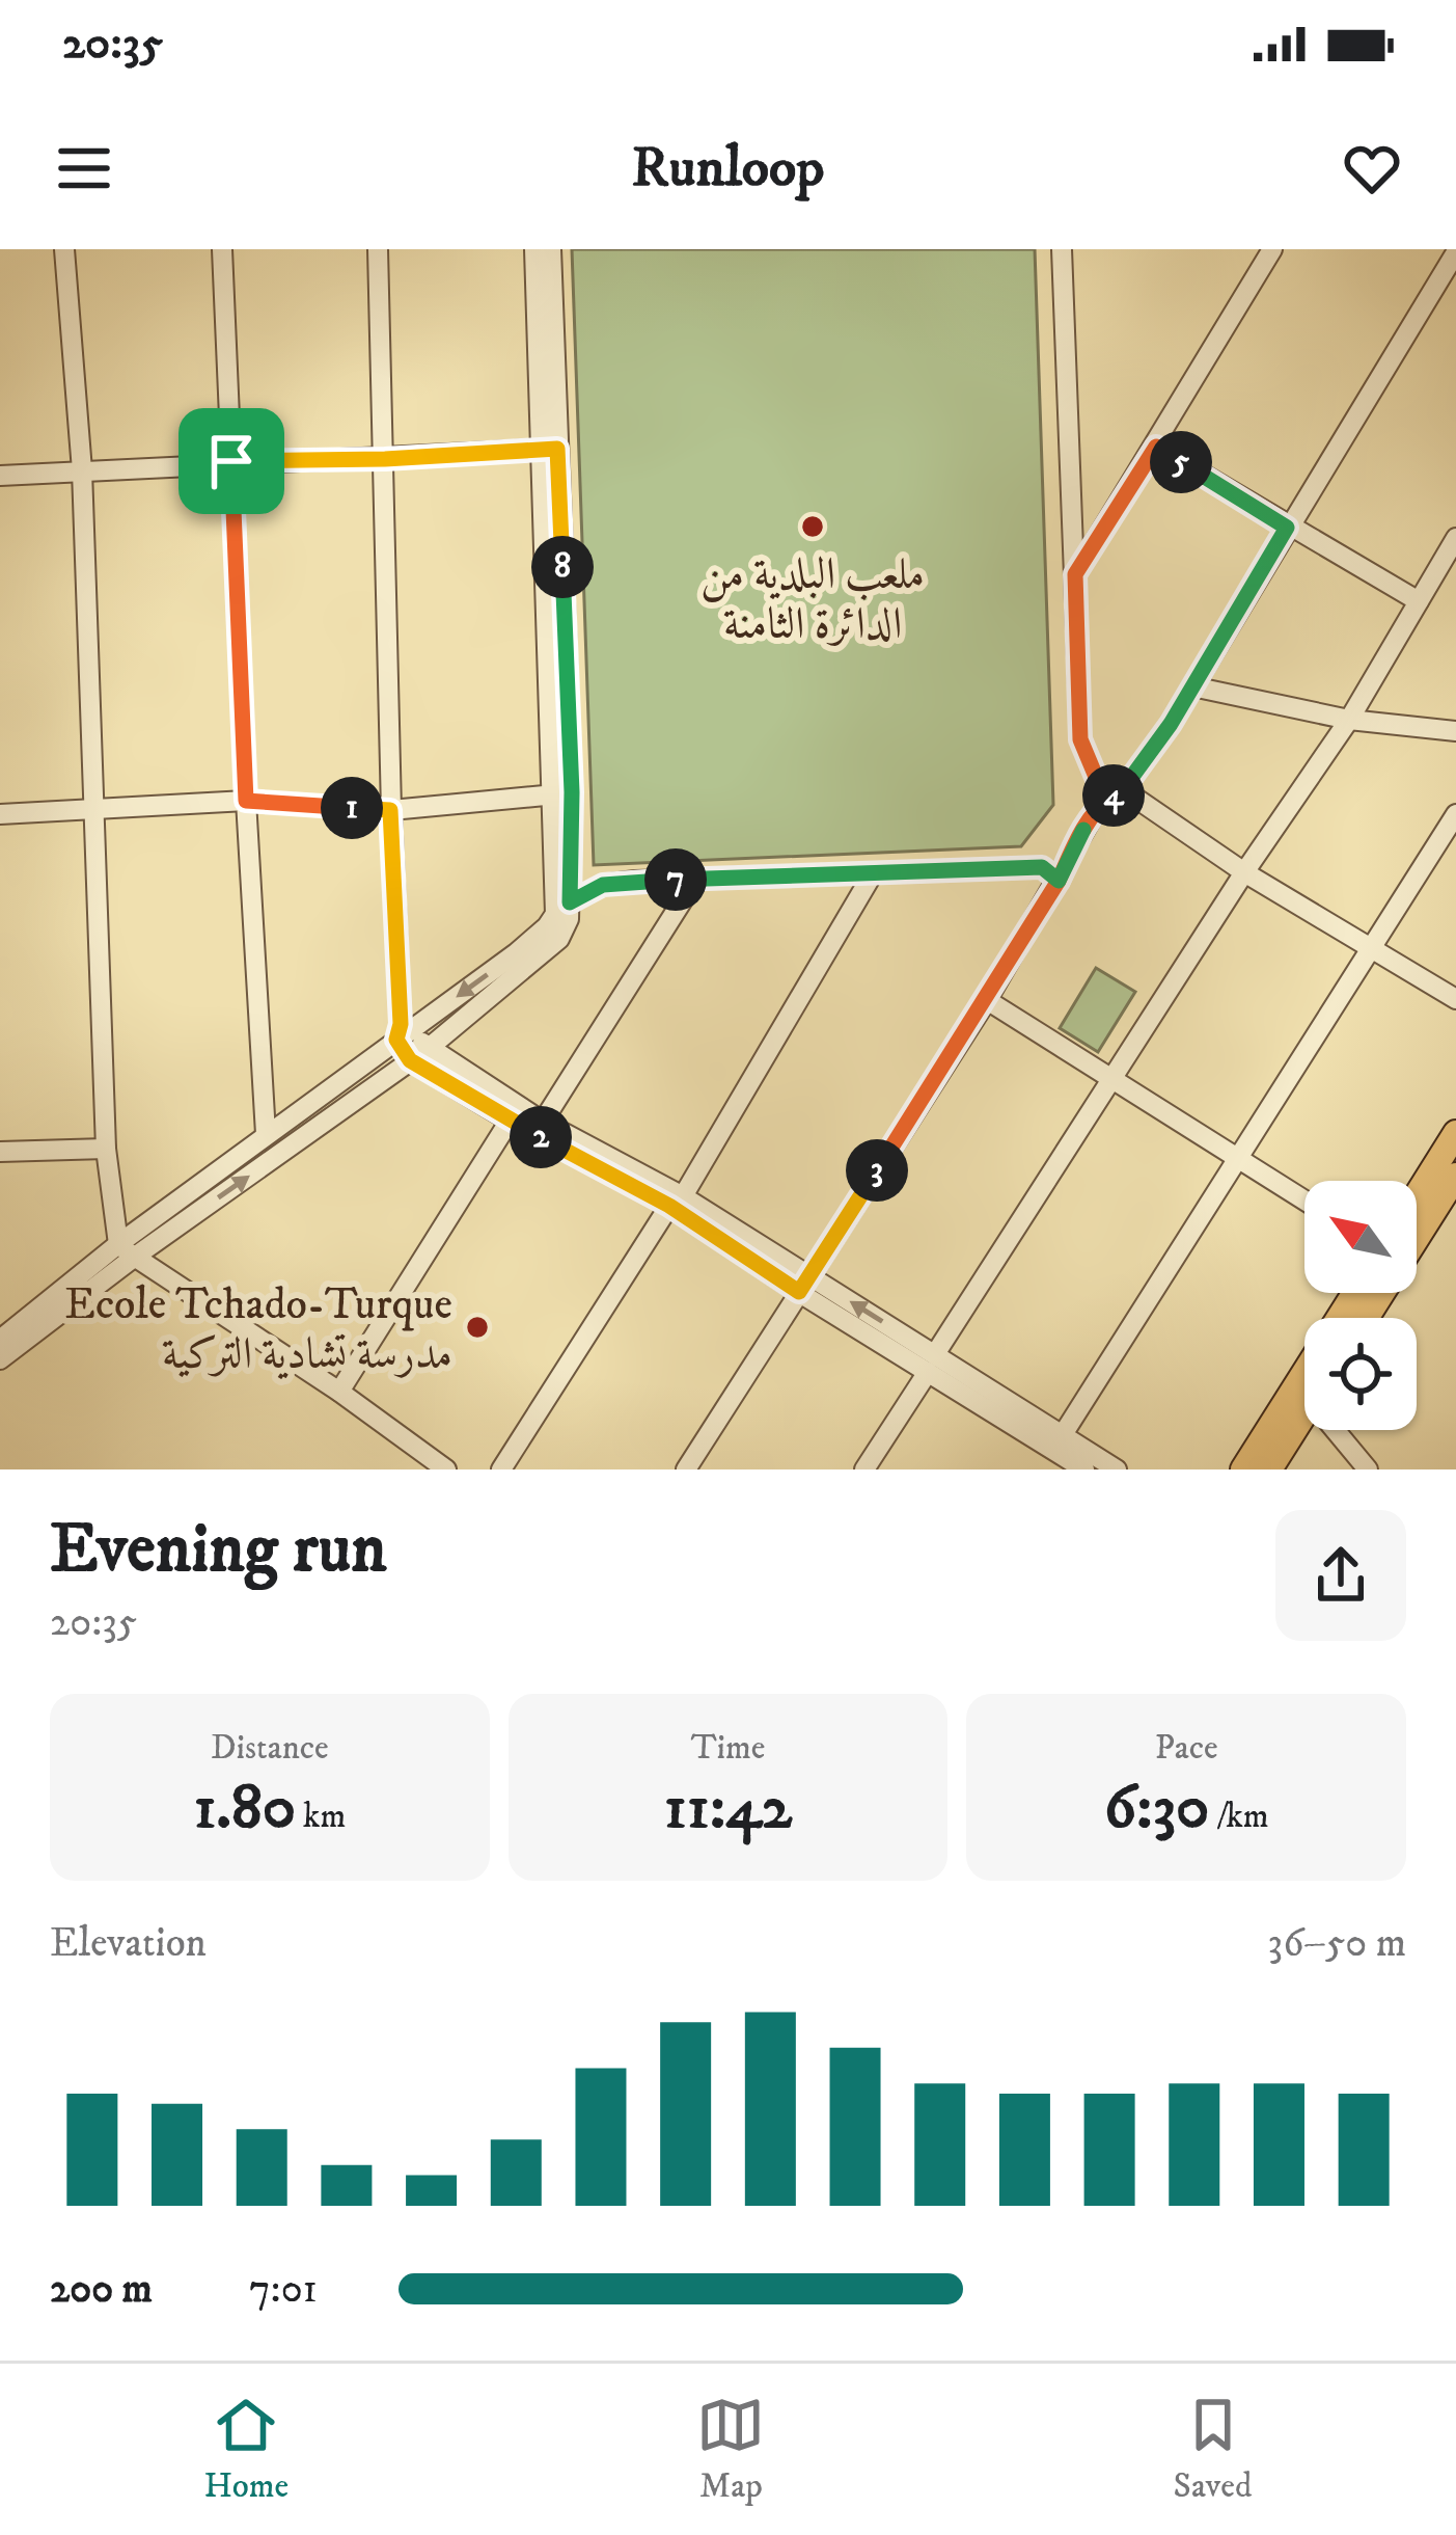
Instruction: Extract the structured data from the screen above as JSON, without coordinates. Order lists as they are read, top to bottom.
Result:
{
  "places": ["ملعب البلدية من الدائرة الثامنة", "Ecole Tchado-Turque مدرسة تشادية التركية"],
  "north": "top left",
  "page": {
    "status": "20:35",
    "header": "Runloop",
    "pins": [
      "5",
      "8",
      "4",
      "1",
      "7",
      "2",
      "3"
    ],
    "heading": ["Evening run", "20:35"],
    "stats": [
      ["Distance", "1.80 km"],
      ["Time", "11:42"],
      ["Pace", "6:30 /km"]
    ],
    "chart": ["Elevation", "36–50 m"],
    "list": [
      {
        "name": "200 m",
        "note": "7:01"
      }
    ],
    "tabs": ["Home", "Map", "Saved"]
  }
}
